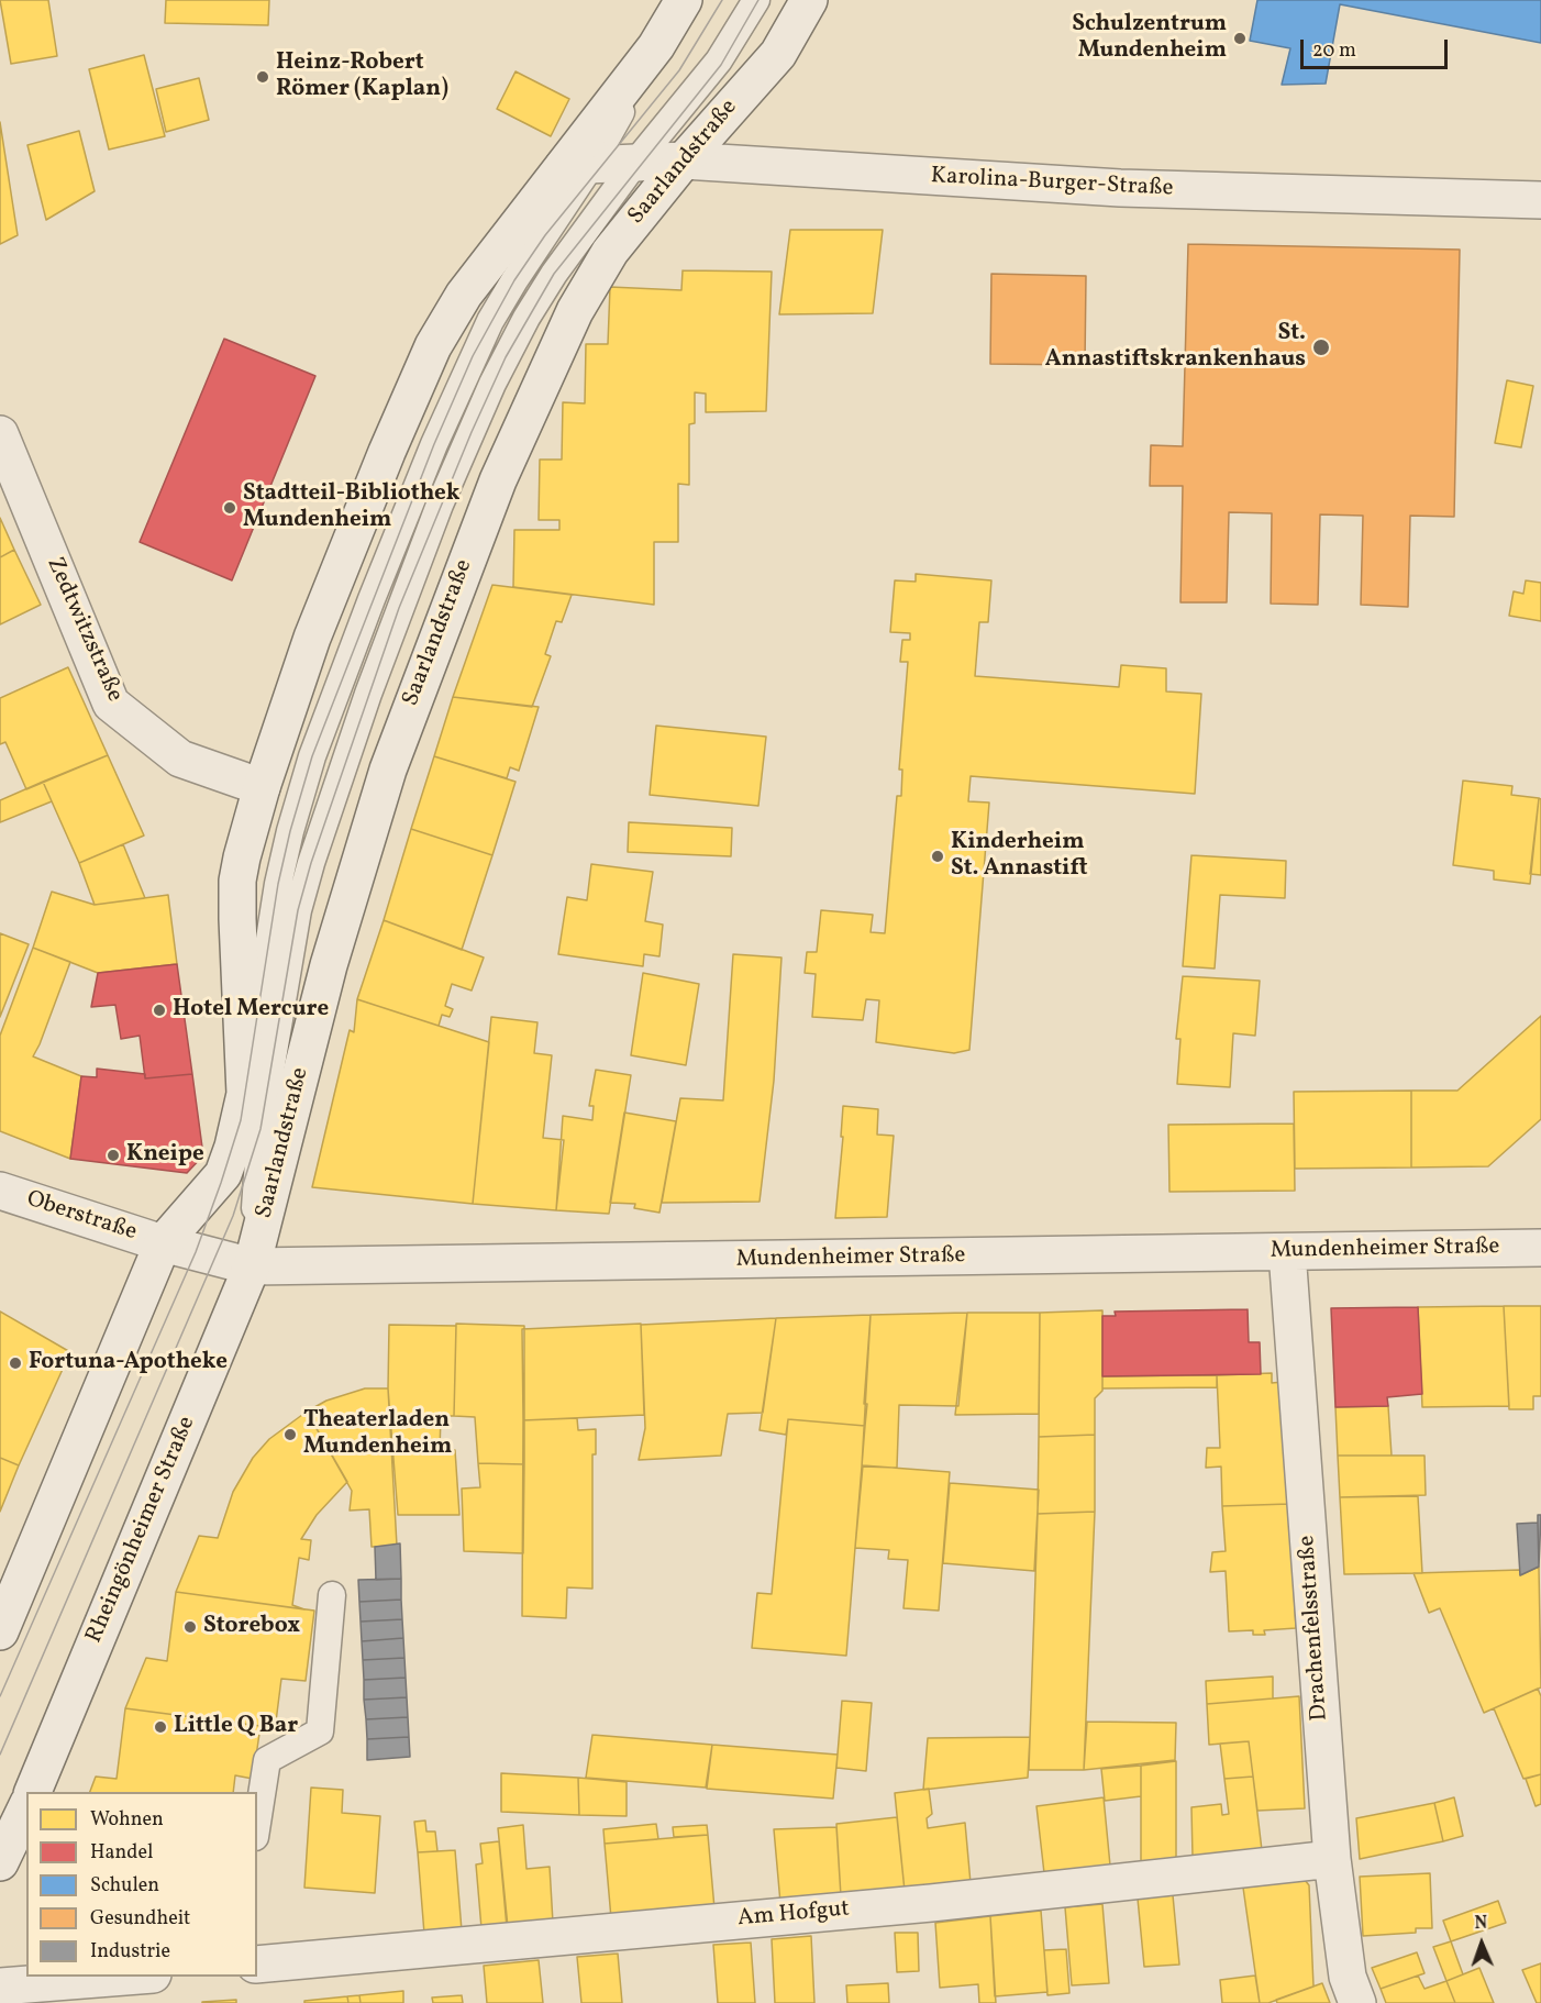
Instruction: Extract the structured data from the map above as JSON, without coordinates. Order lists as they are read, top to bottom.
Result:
{
  "streets": {
    "street": [
      "Saarlandstraße",
      "Karolina-Burger-Straße",
      "Zedtwitzstraße",
      "Oberstraße",
      "Mundenheimer Straße",
      "Rheingönheimer Straße",
      "Drachenfelsstraße",
      "Am Hofgut"
    ]
  },
  "crossings": [
    ["Saarlandstraße", "Karolina-Burger-Straße"],
    ["Saarlandstraße", "Zedtwitzstraße"],
    ["Saarlandstraße", "Oberstraße"],
    ["Saarlandstraße", "Mundenheimer Straße"],
    ["Saarlandstraße", "Rheingönheimer Straße"],
    ["Oberstraße", "Mundenheimer Straße"],
    ["Mundenheimer Straße", "Rheingönheimer Straße"],
    ["Mundenheimer Straße", "Drachenfelsstraße"],
    ["Drachenfelsstraße", "Am Hofgut"]
  ],
  "places": [
    "Schulzentrum Mundenheim",
    "Heinz-Robert Römer (Kaplan)",
    "St. Annastiftskrankenhaus",
    "Stadtteil-Bibliothek Mundenheim",
    "Kinderheim St. Annastift",
    "Hotel Mercure",
    "Kneipe",
    "Fortuna-Apotheke",
    "Theaterladen Mundenheim",
    "Storebox",
    "Little Q Bar"
  ],
  "legend": [
    "Wohnen",
    "Handel",
    "Schulen",
    "Gesundheit",
    "Industrie"
  ],
  "scale_bar": "20 m",
  "north": "top"
}
